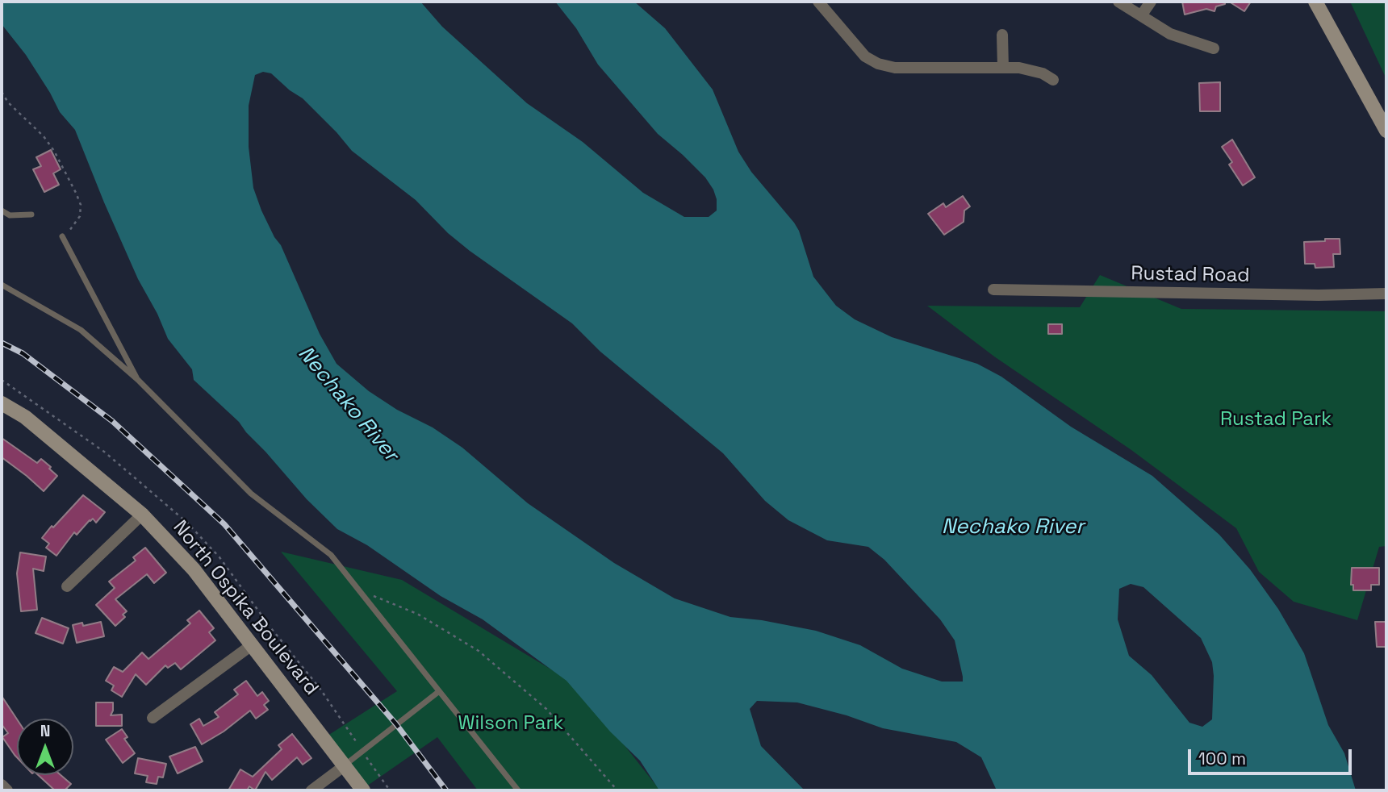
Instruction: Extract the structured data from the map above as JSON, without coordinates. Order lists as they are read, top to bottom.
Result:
{
  "streets": {
    "street": ["Rustad Road", "North Ospika Boulevard"]
  },
  "water": ["Nechako River"],
  "parks": ["Rustad Park", "Wilson Park"],
  "scale_bar": "100 m",
  "north": "top"
}
